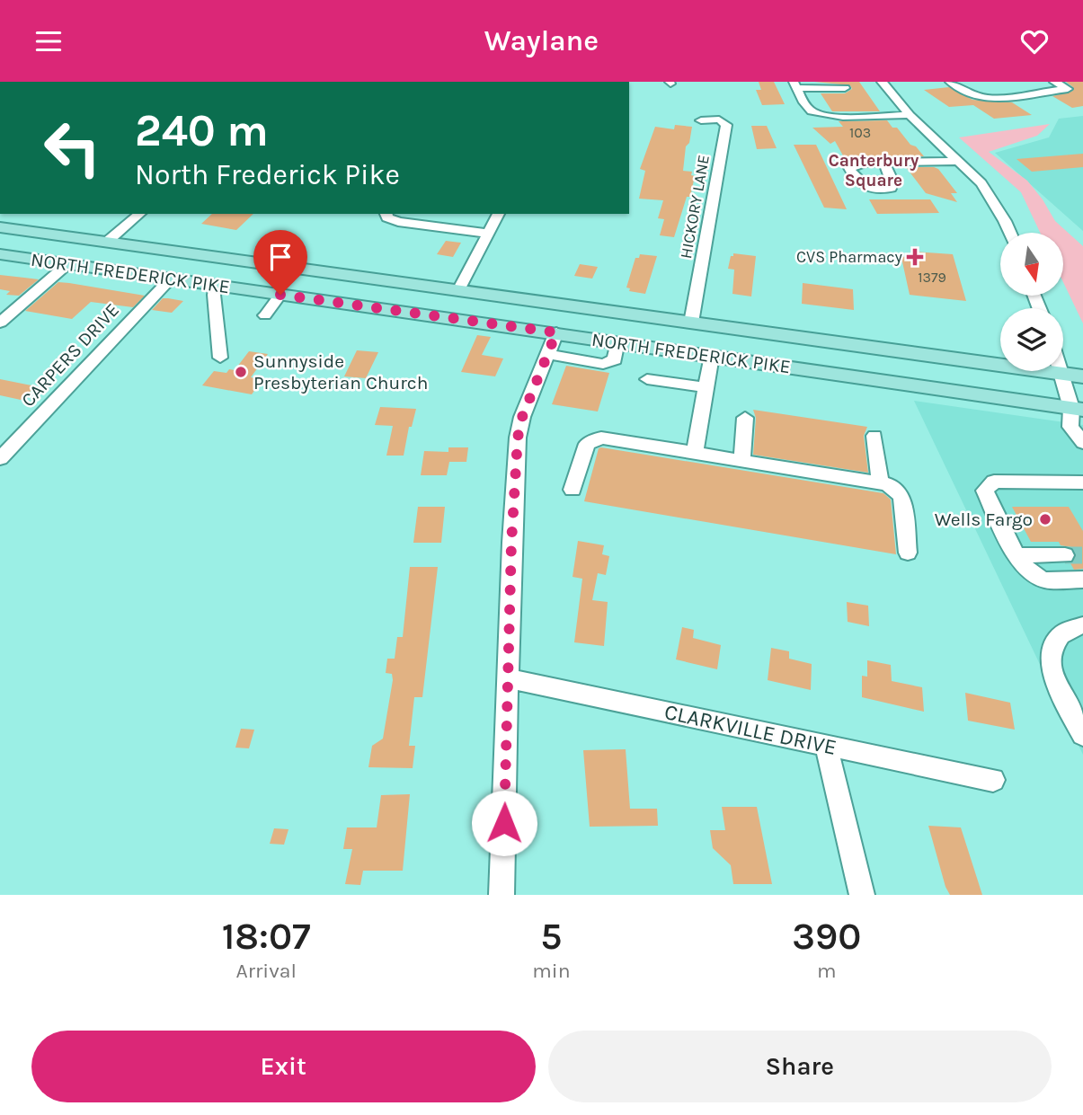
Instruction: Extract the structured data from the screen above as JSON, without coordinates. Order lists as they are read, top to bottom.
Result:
{
  "streets": {
    "main road": ["NORTH FREDERICK PIKE"],
    "street": ["HICKORY LANE", "CARPERS DRIVE", "CLARKVILLE DRIVE"]
  },
  "crossings": [
    ["HICKORY LANE", "NORTH FREDERICK PIKE"],
    ["NORTH FREDERICK PIKE", "CARPERS DRIVE"]
  ],
  "districts": ["Canterbury Square"],
  "places": {
    "health": ["CVS Pharmacy"],
    "other": ["Sunnyside Presbyterian Church", "Wells Fargo"]
  },
  "house_numbers": ["103", "1379"],
  "north": "bottom",
  "page": {
    "header": "Waylane",
    "turn": ["240 m", "North Frederick Pike"],
    "eta": [
      "18:07",
      "Arrival",
      "5",
      "min",
      "390",
      "m"
    ],
    "buttons": ["Exit", "Share"]
  }
}
